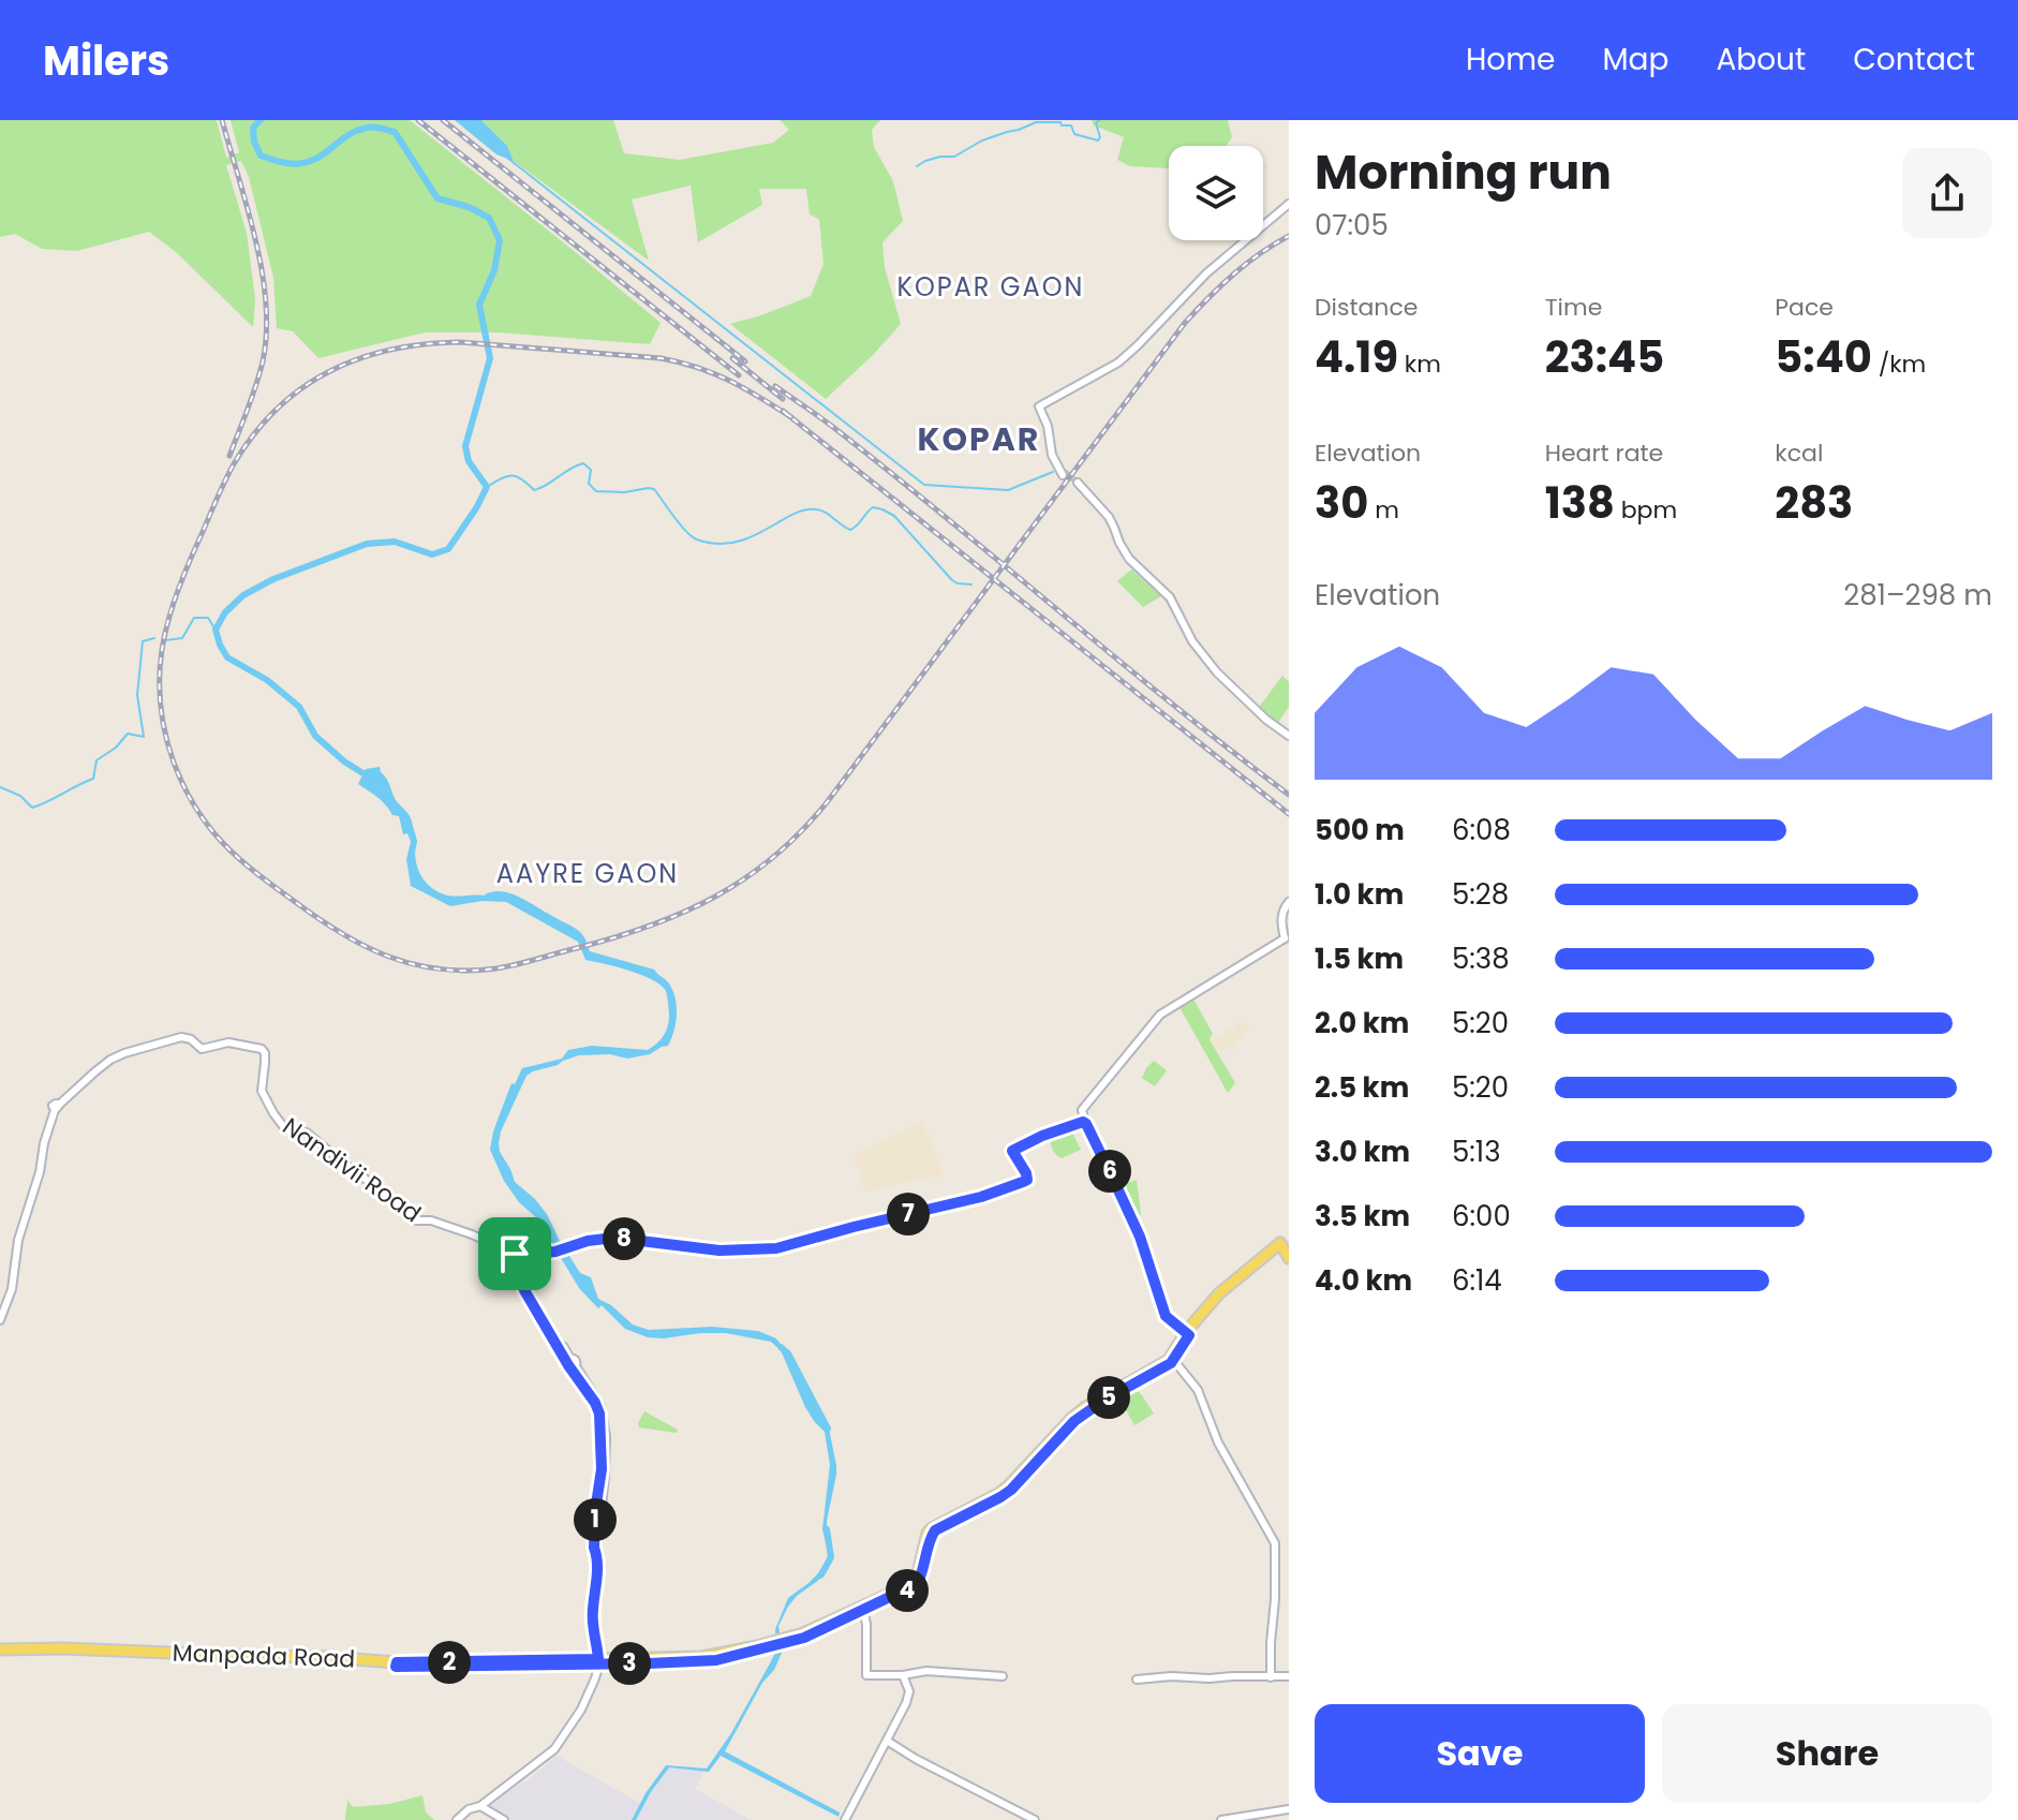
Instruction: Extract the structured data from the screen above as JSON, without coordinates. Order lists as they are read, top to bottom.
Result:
{
  "streets": {
    "main road": ["Manpada Road"],
    "street": ["Nandivii Road"]
  },
  "districts": ["KOPAR GAON", "KOPAR", "AAYRE GAON"],
  "page": {
    "header": "Milers",
    "nav": [
      "Home",
      "Map",
      "About",
      "Contact"
    ],
    "heading": ["Morning run", "07:05"],
    "stats": [
      ["Distance", "4.19 km"],
      ["Time", "23:45"],
      ["Pace", "5:40 /km"],
      ["Elevation", "30 m"],
      ["Heart rate", "138 bpm"],
      ["kcal", "283"]
    ],
    "chart": ["Elevation", "281–298 m"],
    "list": [
      {
        "name": "500 m",
        "note": "6:08"
      },
      {
        "name": "1.0 km",
        "note": "5:28"
      },
      {
        "name": "1.5 km",
        "note": "5:38"
      },
      {
        "name": "2.0 km",
        "note": "5:20"
      },
      {
        "name": "2.5 km",
        "note": "5:20"
      },
      {
        "name": "3.0 km",
        "note": "5:13"
      },
      {
        "name": "3.5 km",
        "note": "6:00"
      },
      {
        "name": "4.0 km",
        "note": "6:14"
      }
    ],
    "pins": [
      "6",
      "7",
      "8",
      "5",
      "1",
      "4",
      "2",
      "3"
    ],
    "buttons": ["Save", "Share"]
  }
}
